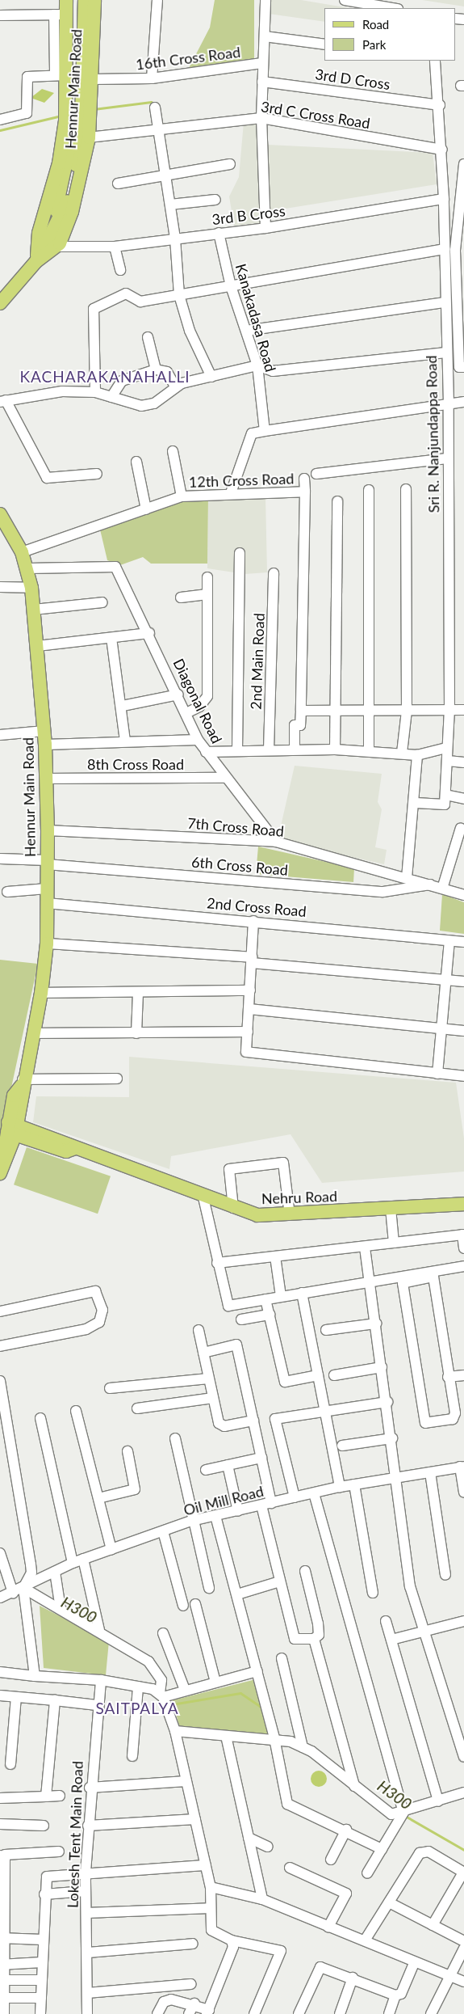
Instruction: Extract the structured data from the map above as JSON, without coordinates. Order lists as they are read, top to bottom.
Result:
{
  "streets": {
    "main road": ["Hennur Main Road", "Nehru Road"],
    "street": [
      "16th Cross Road",
      "3rd D Cross",
      "3rd C Cross Road",
      "3rd B Cross",
      "Kanakadasa Road",
      "Sri R. Nanjundappa Road",
      "12th Cross Road",
      "2nd Main Road",
      "Diagonal Road",
      "8th Cross Road",
      "7th Cross Road",
      "6th Cross Road",
      "2nd Cross Road",
      "Oil Mill Road",
      "Lokesh Tent Main Road"
    ]
  },
  "crossings": [
    ["16th Cross Road", "Hennur Main Road"],
    ["3rd D Cross", "Sri R. Nanjundappa Road"],
    ["Hennur Main Road", "3rd C Cross Road"],
    ["Hennur Main Road", "3rd B Cross"],
    ["Hennur Main Road", "12th Cross Road"],
    ["Hennur Main Road", "Diagonal Road"],
    ["Hennur Main Road", "8th Cross Road"],
    ["Hennur Main Road", "7th Cross Road"],
    ["Hennur Main Road", "6th Cross Road"],
    ["Hennur Main Road", "2nd Cross Road"],
    ["Hennur Main Road", "Nehru Road"],
    ["3rd C Cross Road", "Sri R. Nanjundappa Road"],
    ["3rd B Cross", "Kanakadasa Road"],
    ["3rd B Cross", "Sri R. Nanjundappa Road"],
    ["Diagonal Road", "8th Cross Road"],
    ["Diagonal Road", "7th Cross Road"],
    ["7th Cross Road", "6th Cross Road"]
  ],
  "districts": ["KACHARAKANAHALLI", "SAITPALYA"],
  "water": ["H300"],
  "legend": ["Road", "Park"]
}
